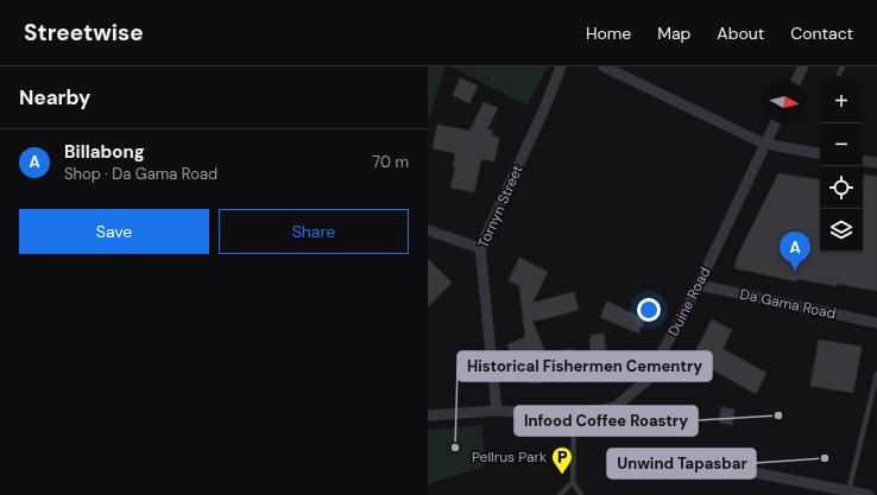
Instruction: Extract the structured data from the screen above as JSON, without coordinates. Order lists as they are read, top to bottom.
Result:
{
  "streets": {
    "street": ["Tornyn Street", "Duine Road", "Da Gama Road"]
  },
  "crossings": [
    ["Tornyn Street", "Duine Road"],
    ["Duine Road", "Da Gama Road"]
  ],
  "places": {
    "other": ["Infood Coffee Roastry", "Historical Fishermen Cementry", "Unwind Tapasbar"],
    "parking": ["Pellrus Park"]
  },
  "north": "right",
  "page": {
    "header": "Streetwise",
    "nav": [
      "Home",
      "Map",
      "About",
      "Contact"
    ],
    "heading": "Nearby",
    "map_buttons": ["+", "−"],
    "list": [
      {
        "mark": "A",
        "name": "Billabong",
        "note": "Shop · Da Gama Road",
        "value": "70 m"
      }
    ],
    "buttons": ["Save", "Share"],
    "pins": "A"
  }
}
